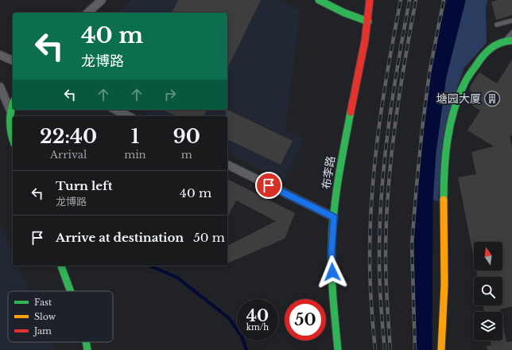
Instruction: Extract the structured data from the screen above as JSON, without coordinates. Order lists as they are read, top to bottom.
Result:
{
  "streets": {
    "street": ["布李路"]
  },
  "places": {
    "building": ["塘园大厦"]
  },
  "legend": ["Fast", "Slow", "Jam"],
  "north": "top",
  "page": {
    "turn": ["40 m", "龙博路"],
    "eta": [
      "22:40",
      "Arrival",
      "1",
      "min",
      "90",
      "m"
    ],
    "list": [
      {
        "name": "Turn left",
        "note": "龙博路",
        "value": "40 m"
      },
      {
        "name": "Arrive at destination",
        "value": "50 m"
      }
    ],
    "speed": "40 km/h",
    "limit": "50"
  }
}
